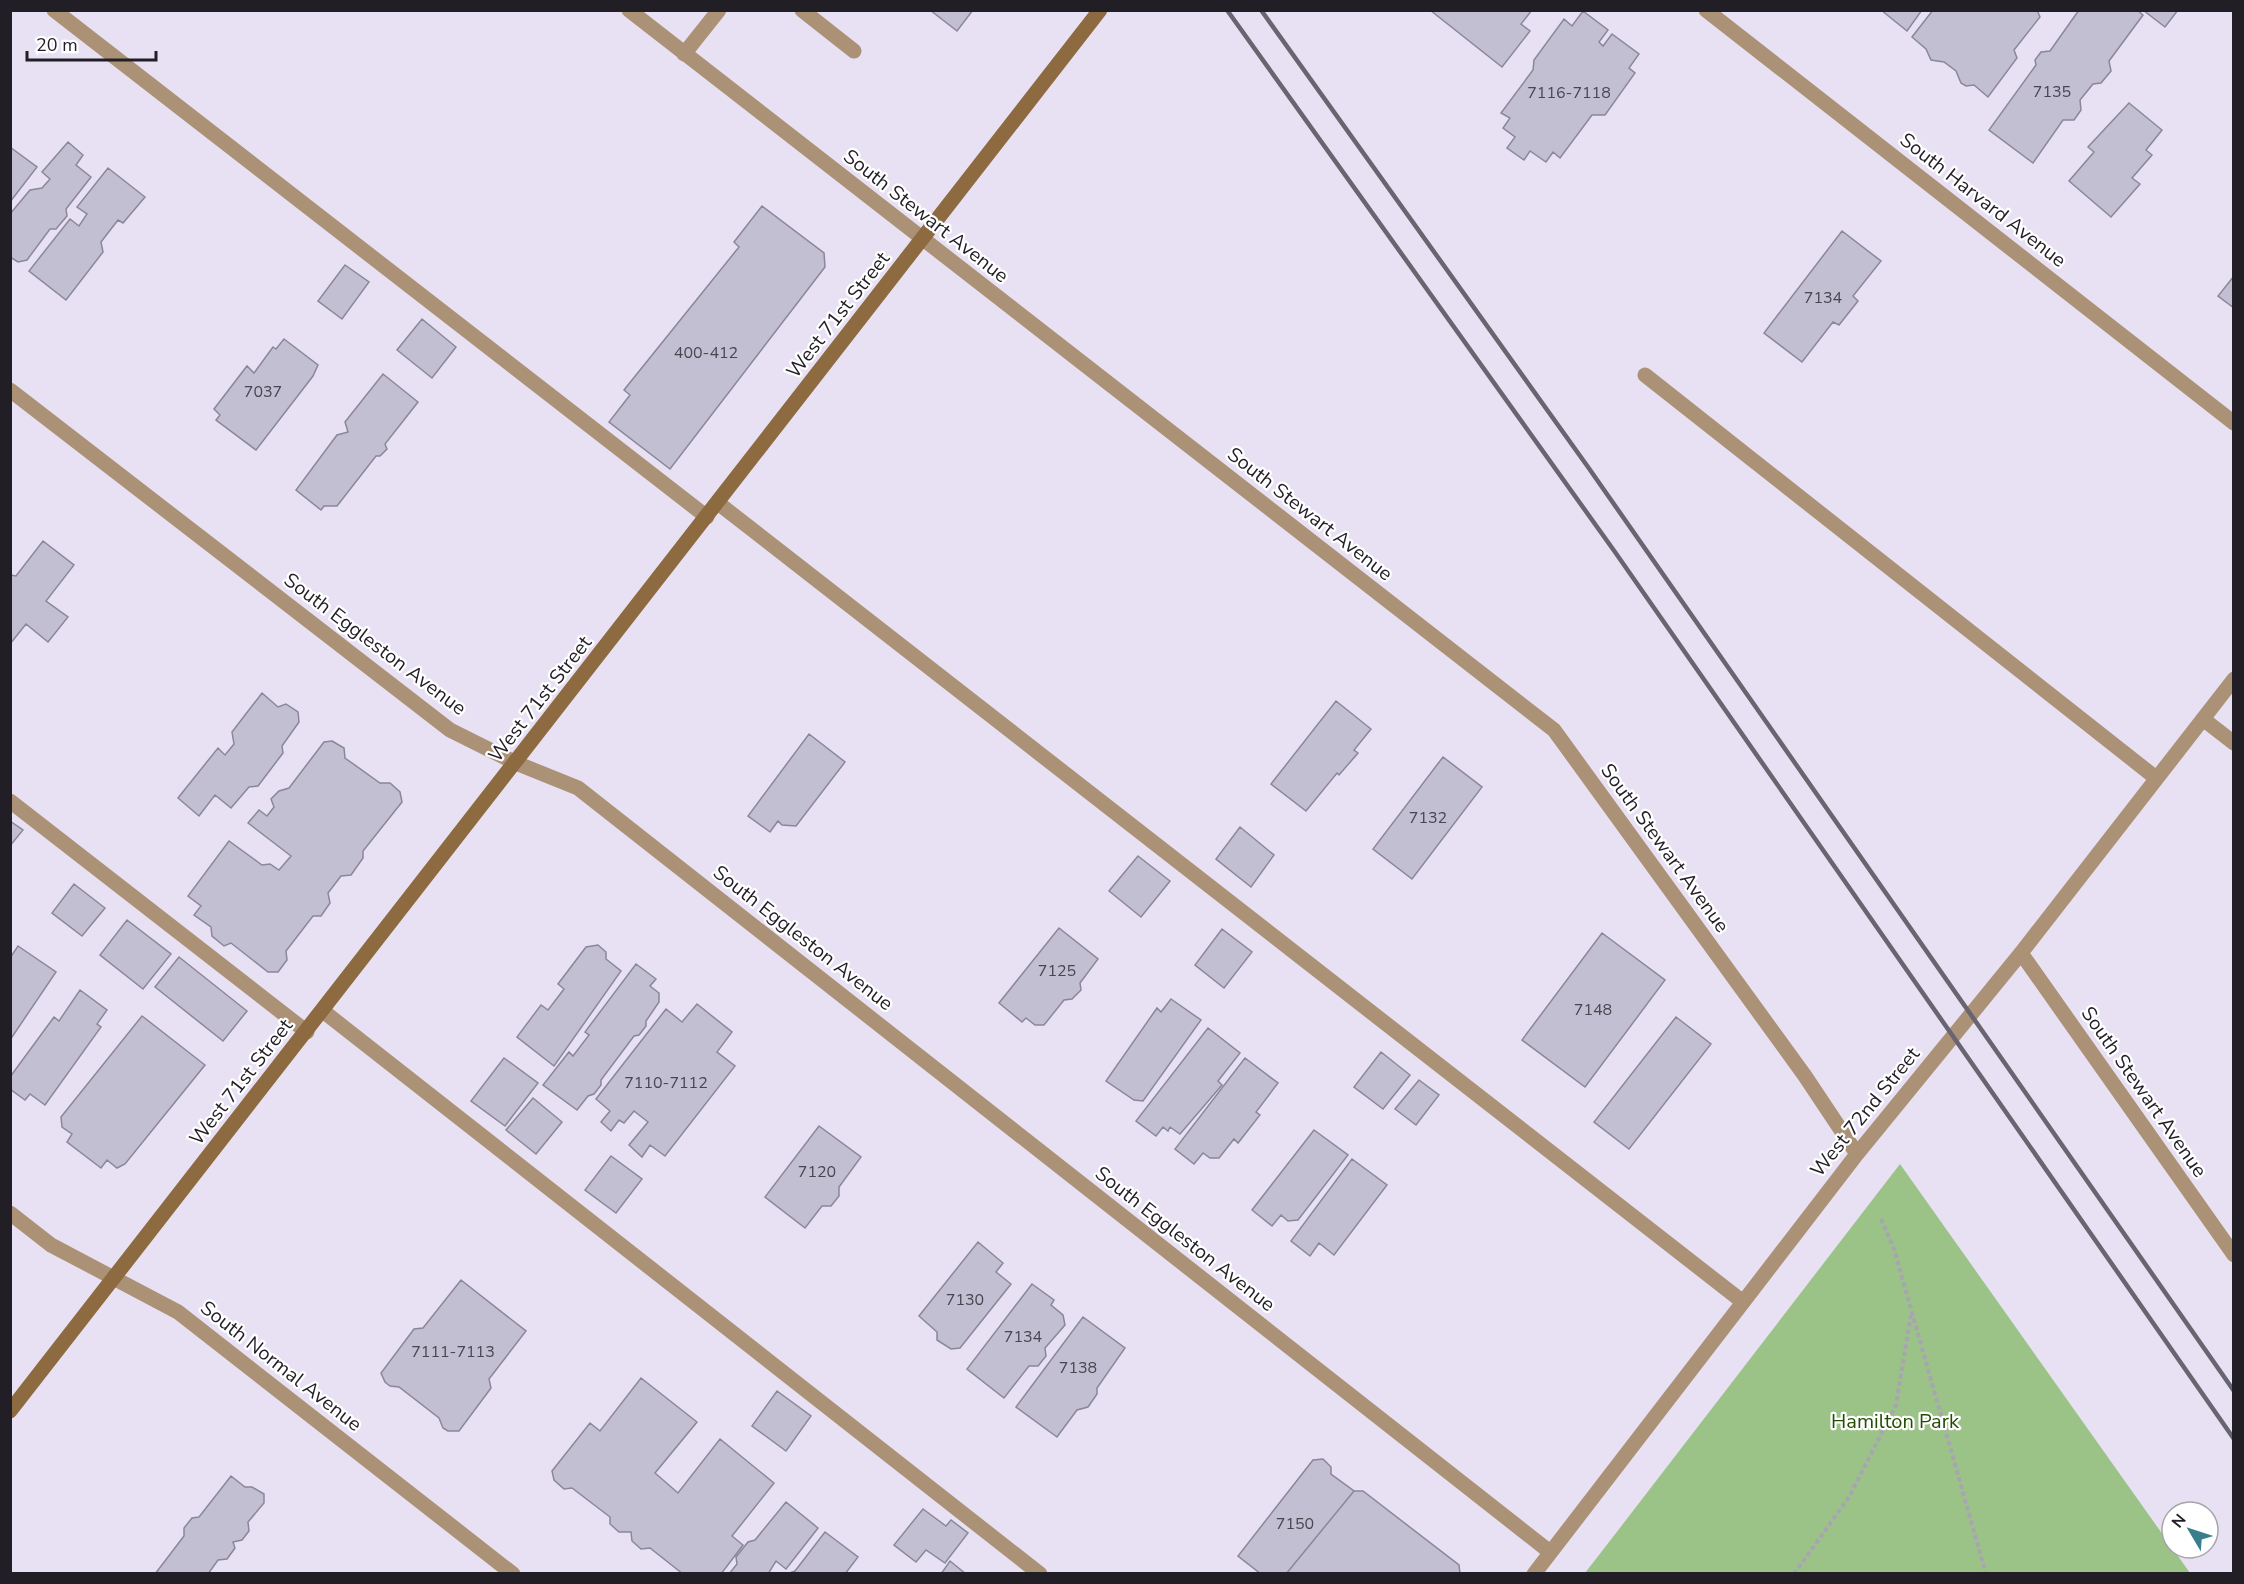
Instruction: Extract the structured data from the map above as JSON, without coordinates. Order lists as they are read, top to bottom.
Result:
{
  "streets": {
    "main road": ["West 71st Street"],
    "street": [
      "South Harvard Avenue",
      "South Stewart Avenue",
      "South Eggleston Avenue",
      "West 72nd Street",
      "South Normal Avenue"
    ]
  },
  "crossings": [
    ["South Stewart Avenue", "West 71st Street"],
    ["South Stewart Avenue", "West 72nd Street"],
    ["West 71st Street", "South Eggleston Avenue"],
    ["West 71st Street", "South Normal Avenue"],
    ["South Eggleston Avenue", "West 72nd Street"]
  ],
  "parks": ["Hamilton Park"],
  "house_numbers": [
    "7135",
    "7116-7118",
    "7134",
    "400-412",
    "7037",
    "7132",
    "7125",
    "7148",
    "7110-7112",
    "7120",
    "7130",
    "7134",
    "7111-7113",
    "7138",
    "7150"
  ],
  "scale_bar": "20 m",
  "north": "top left"
}
